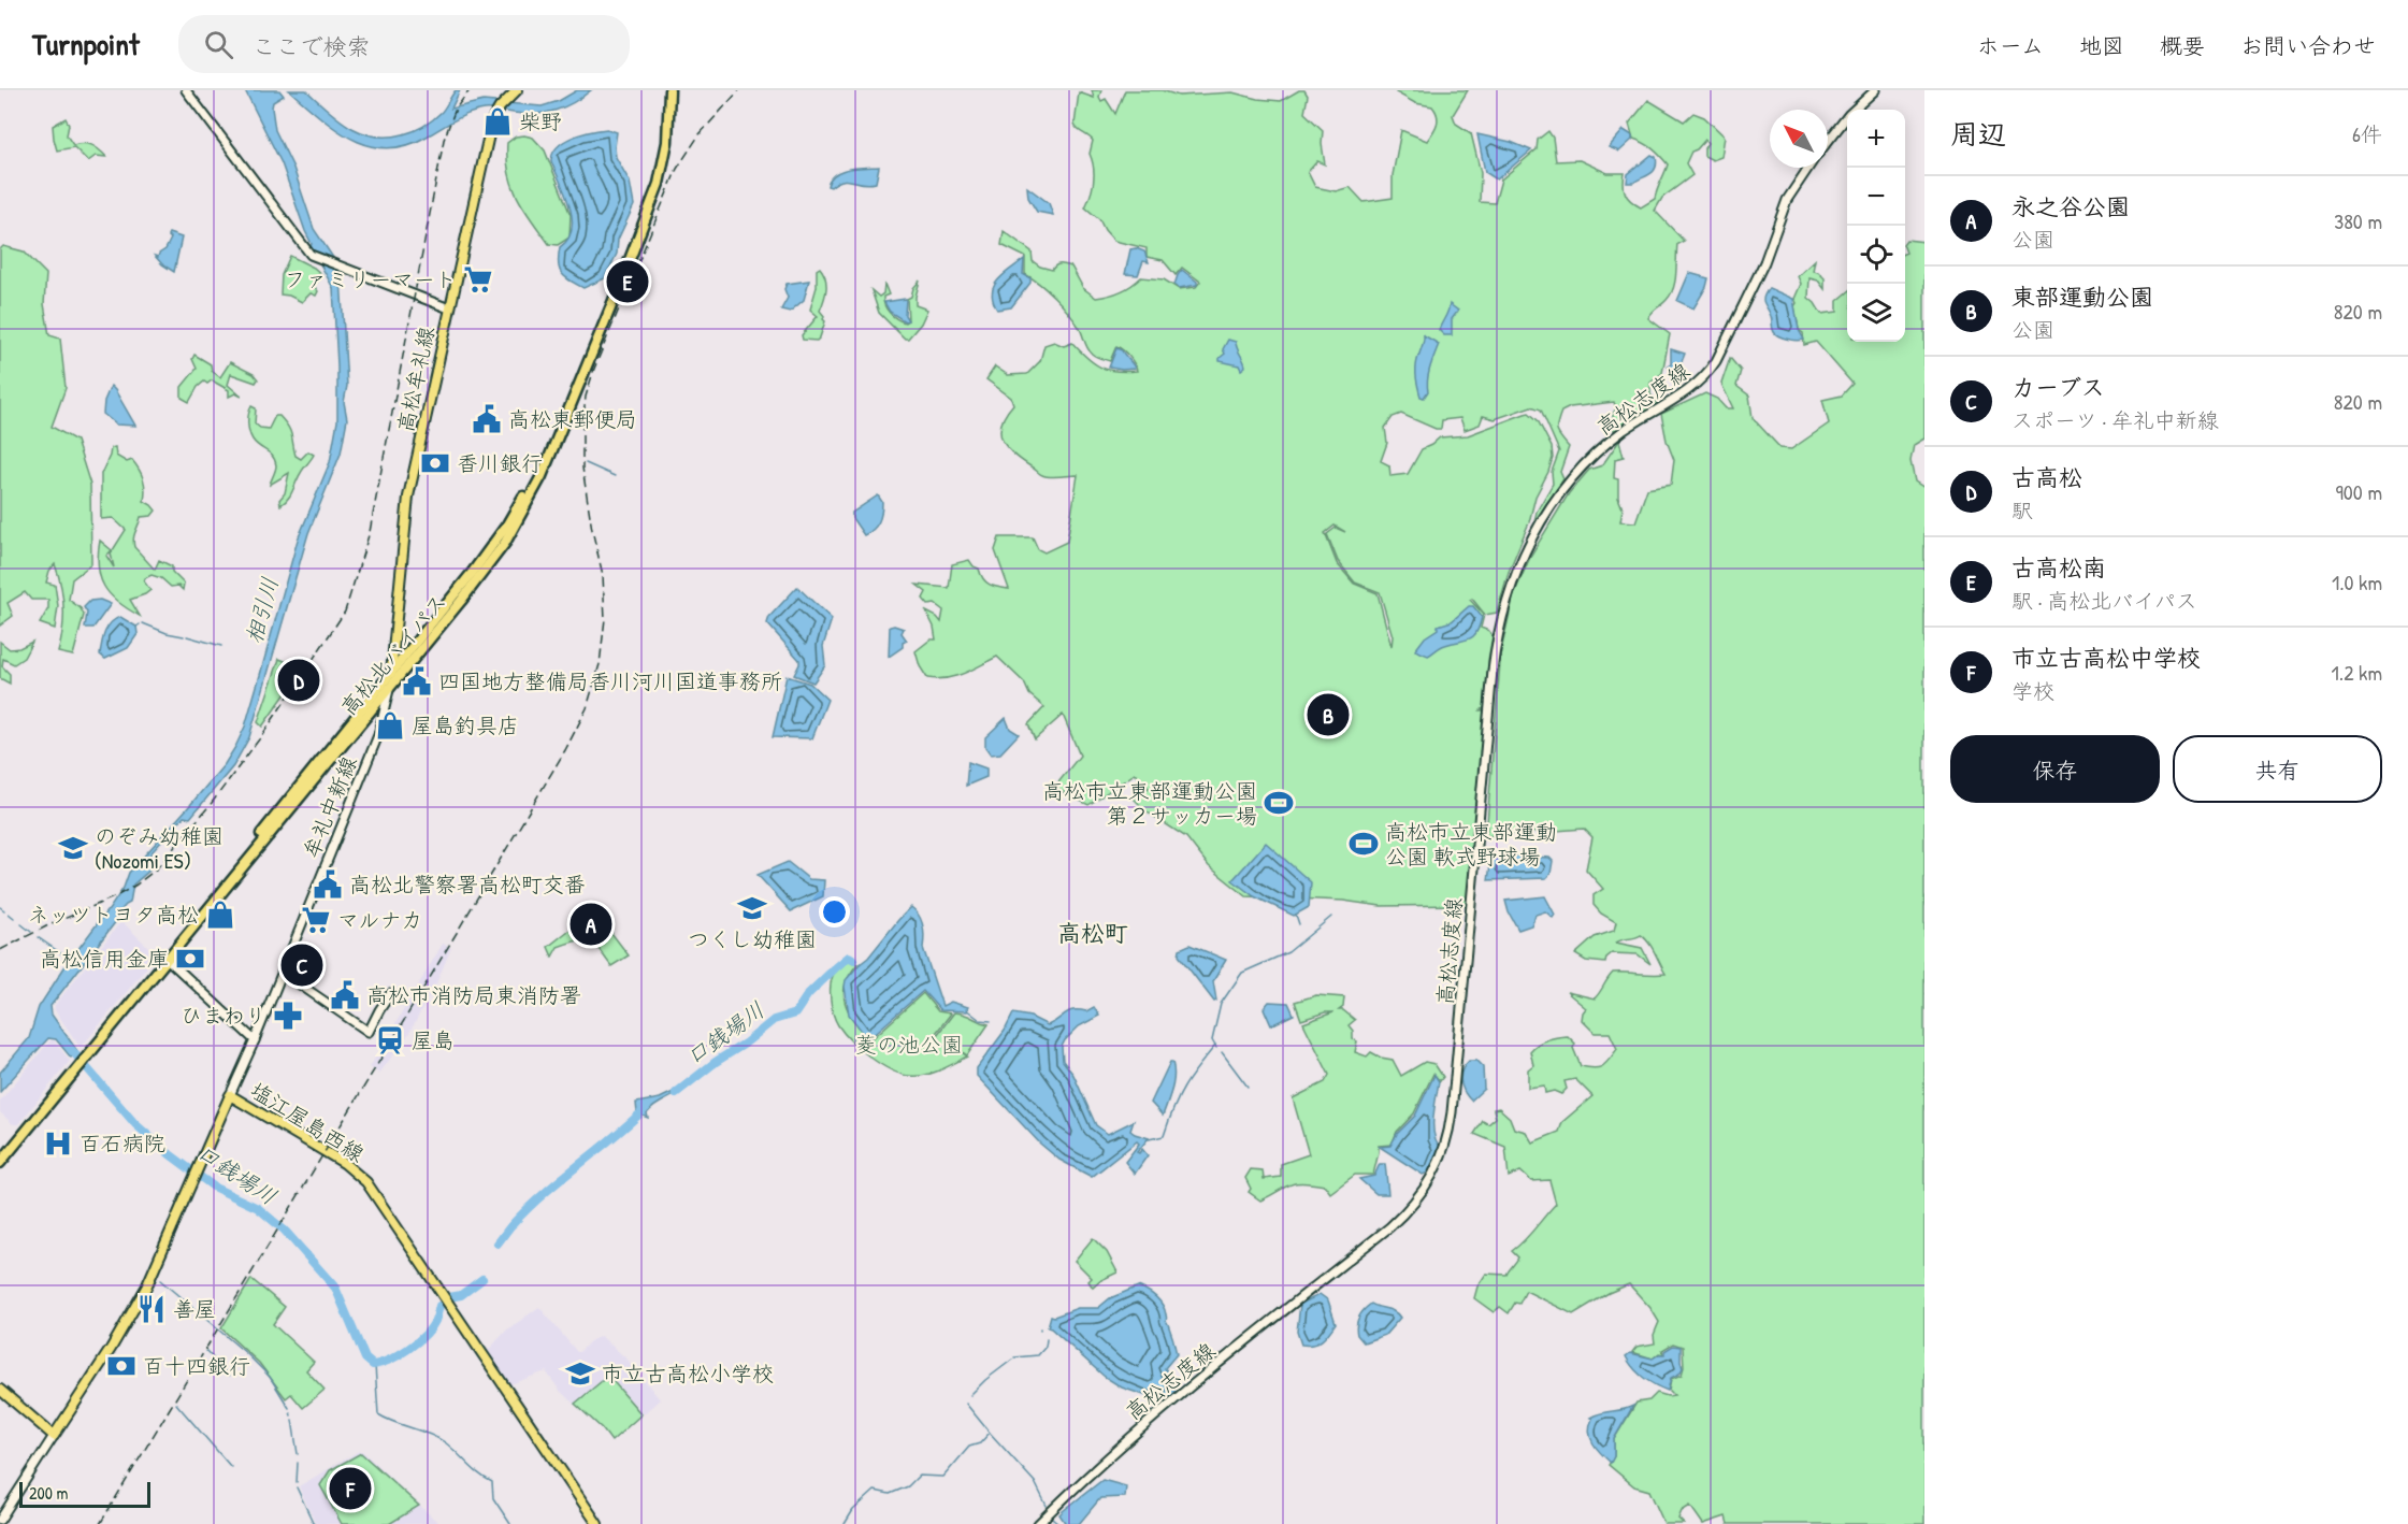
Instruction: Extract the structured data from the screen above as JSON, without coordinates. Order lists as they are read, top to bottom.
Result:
{
  "streets": {
    "highway": ["高松北バイパス"],
    "main road": [
      "高松牟礼線",
      "高松志度線",
      "牟礼中新線",
      "塩江屋島西線"
    ]
  },
  "crossings": [
    ["高松牟礼線", "高松北バイパス"],
    ["高松牟礼線", "牟礼中新線"],
    ["高松北バイパス", "牟礼中新線"]
  ],
  "districts": ["高松町"],
  "water": ["相引川", "口銭場川"],
  "parks": ["菱の池公園"],
  "places": {
    "shop": ["柴野", "屋島釣具店", "ネッツトヨタ高松"],
    "supermarket": ["ファミリーマート", "マルナカ"],
    "public building": [
      "高松東郵便局",
      "四国地方整備局香川河川国道事務所",
      "高松北警察署高松町交番",
      "高松市消防局東消防署"
    ],
    "bank": ["香川銀行", "高松信用金庫", "百十四銀行"],
    "sports": ["高松市立東部運動公園 第２サッカー場", "高松市立東部運動 公園 軟式野球場"],
    "school or university": ["のぞみ幼稚園 (Nozomi ES)", "つくし幼稚園", "市立古高松小学校"],
    "pharmacy": ["ひまわり"],
    "station": ["屋島"],
    "hospital": ["百石病院"],
    "restaurant": ["善屋"]
  },
  "scale_bar": "200 m",
  "north": "top left",
  "page": {
    "header": "Turnpoint",
    "search": "ここで検索",
    "nav": [
      "ホーム",
      "地図",
      "概要",
      "お問い合わせ"
    ],
    "heading": ["周辺", "6件"],
    "map_buttons": ["+", "−"],
    "list": [
      {
        "mark": "A",
        "name": "永之谷公園",
        "note": "公園",
        "value": "380 m"
      },
      {
        "mark": "B",
        "name": "東部運動公園",
        "note": "公園",
        "value": "820 m"
      },
      {
        "mark": "C",
        "name": "カーブス",
        "note": "スポーツ · 牟礼中新線",
        "value": "820 m"
      },
      {
        "mark": "D",
        "name": "古高松",
        "note": "駅",
        "value": "900 m"
      },
      {
        "mark": "E",
        "name": "古高松南",
        "note": "駅 · 高松北バイパス",
        "value": "1.0 km"
      },
      {
        "mark": "F",
        "name": "市立古高松中学校",
        "note": "学校",
        "value": "1.2 km"
      }
    ],
    "pins": [
      "E",
      "D",
      "B",
      "A",
      "C",
      "F"
    ],
    "buttons": ["保存", "共有"],
    "scale": "200 m"
  }
}
